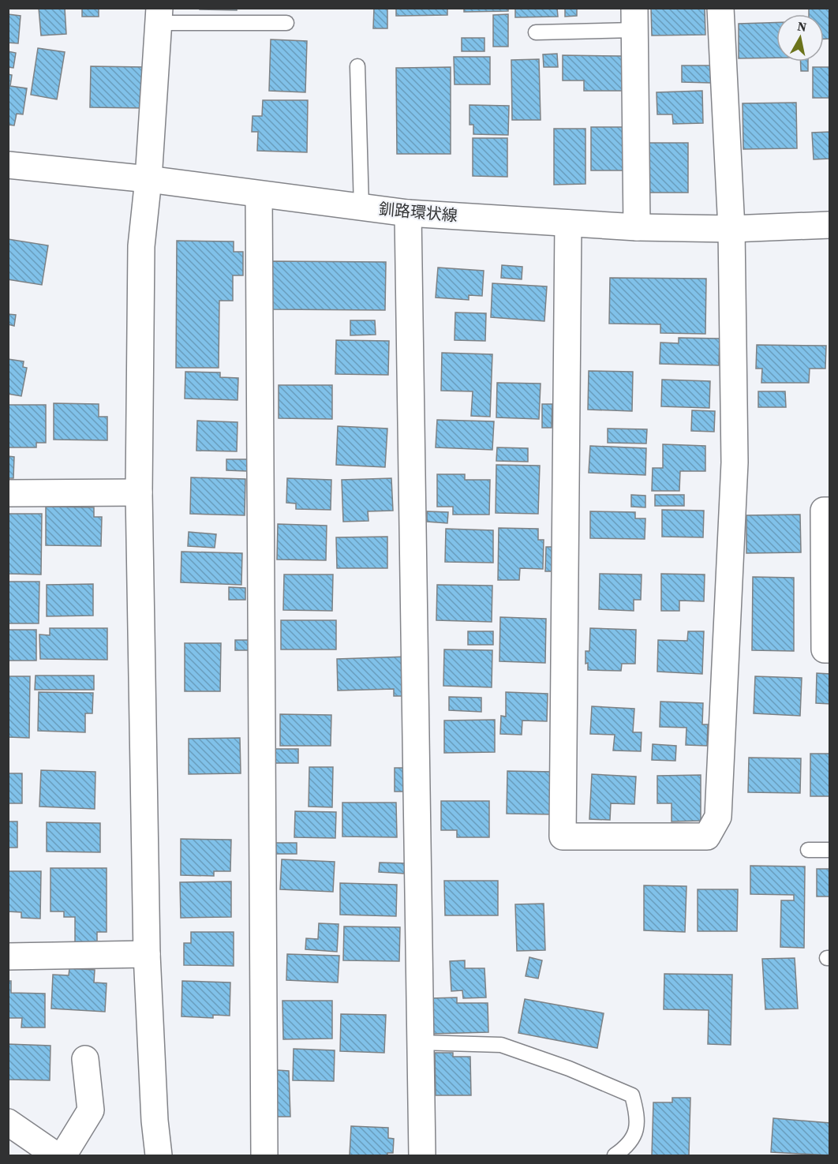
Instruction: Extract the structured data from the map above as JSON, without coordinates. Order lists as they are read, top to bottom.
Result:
{
  "streets": {
    "street": ["釧路環状線"]
  },
  "north": "top"
}
